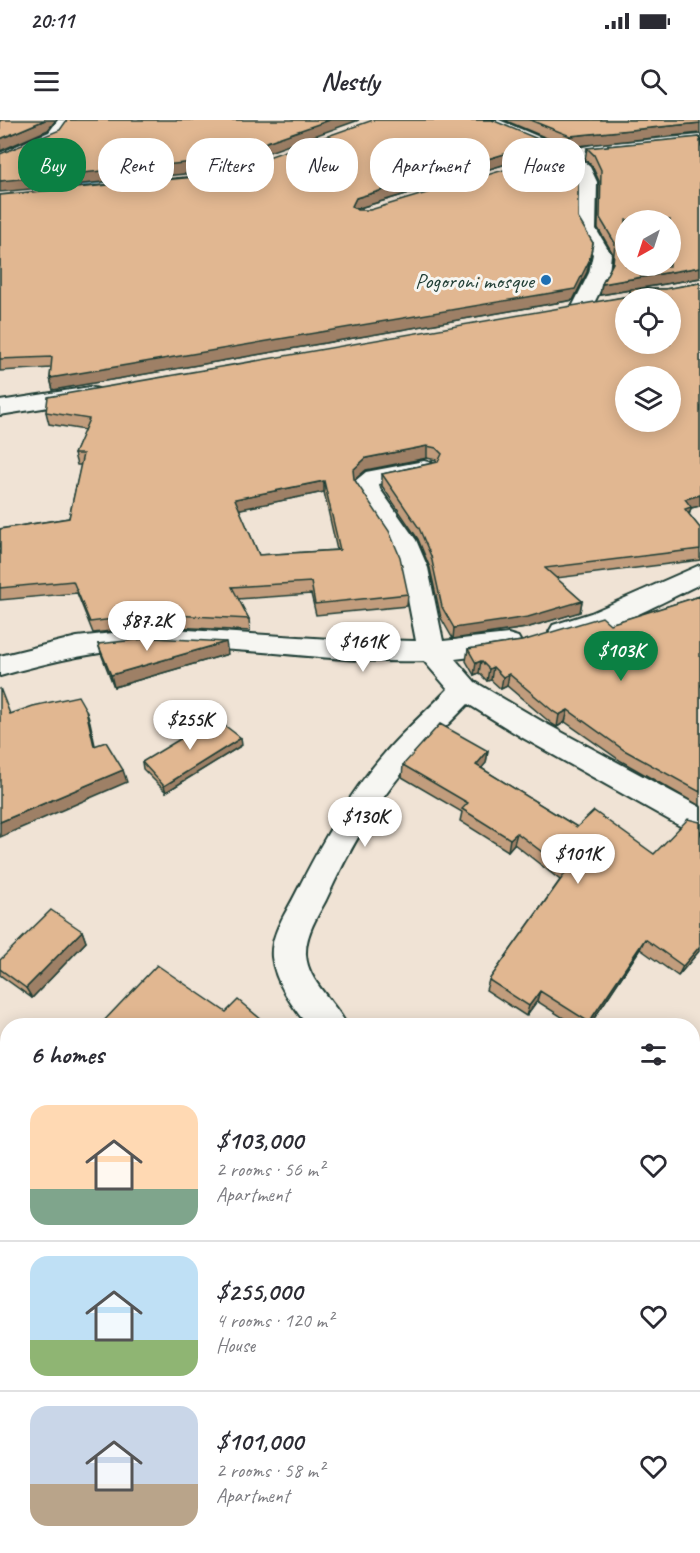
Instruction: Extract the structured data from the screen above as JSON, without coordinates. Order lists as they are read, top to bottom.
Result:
{
  "places": ["Pogoroni mosque"],
  "north": "bottom left",
  "page": {
    "status": "20:11",
    "header": "Nestly",
    "chip": [
      "Buy",
      "Rent",
      "Filters",
      "New",
      "Apartment",
      "House"
    ],
    "price": [
      "$87.2K",
      "$161K",
      "$103K",
      "$255K",
      "$130K",
      "$101K"
    ],
    "heading": "6 homes",
    "list": [
      {
        "name": "$103,000",
        "note": "2 rooms · 56 m² · Apartment"
      },
      {
        "name": "$255,000",
        "note": "4 rooms · 120 m² · House"
      },
      {
        "name": "$101,000",
        "note": "2 rooms · 58 m² · Apartment"
      }
    ]
  }
}
